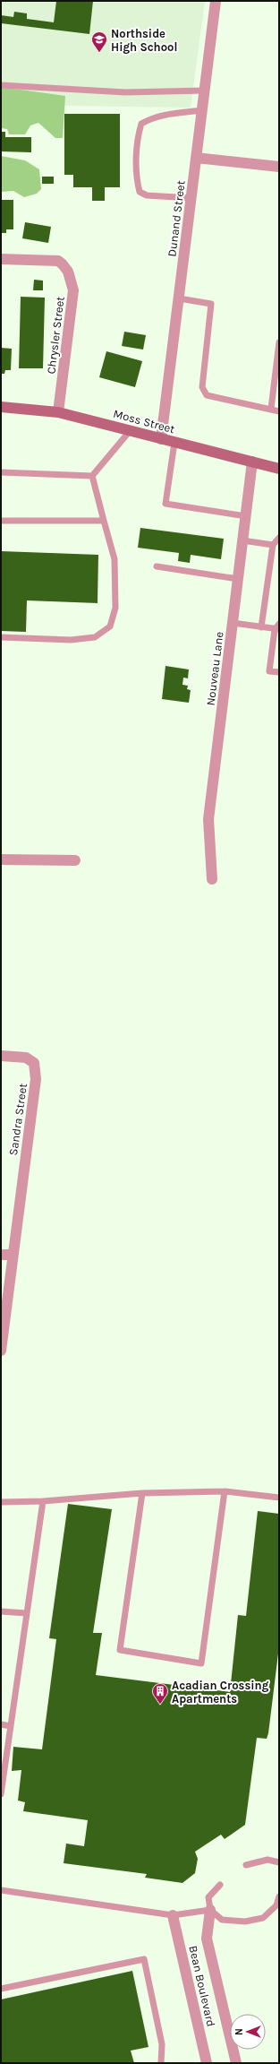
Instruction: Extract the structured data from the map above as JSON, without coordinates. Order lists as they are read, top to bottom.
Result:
{
  "streets": {
    "main road": ["Moss Street"],
    "street": [
      "Dunand Street",
      "Chrysler Street",
      "Nouveau Lane",
      "Sandra Street",
      "Bean Boulevard"
    ]
  },
  "crossings": [
    ["Dunand Street", "Moss Street"],
    ["Chrysler Street", "Moss Street"],
    ["Moss Street", "Nouveau Lane"]
  ],
  "places": {
    "school or university": ["Northside High School"],
    "building": ["Acadian Crossing Apartments"]
  },
  "north": "left"
}
